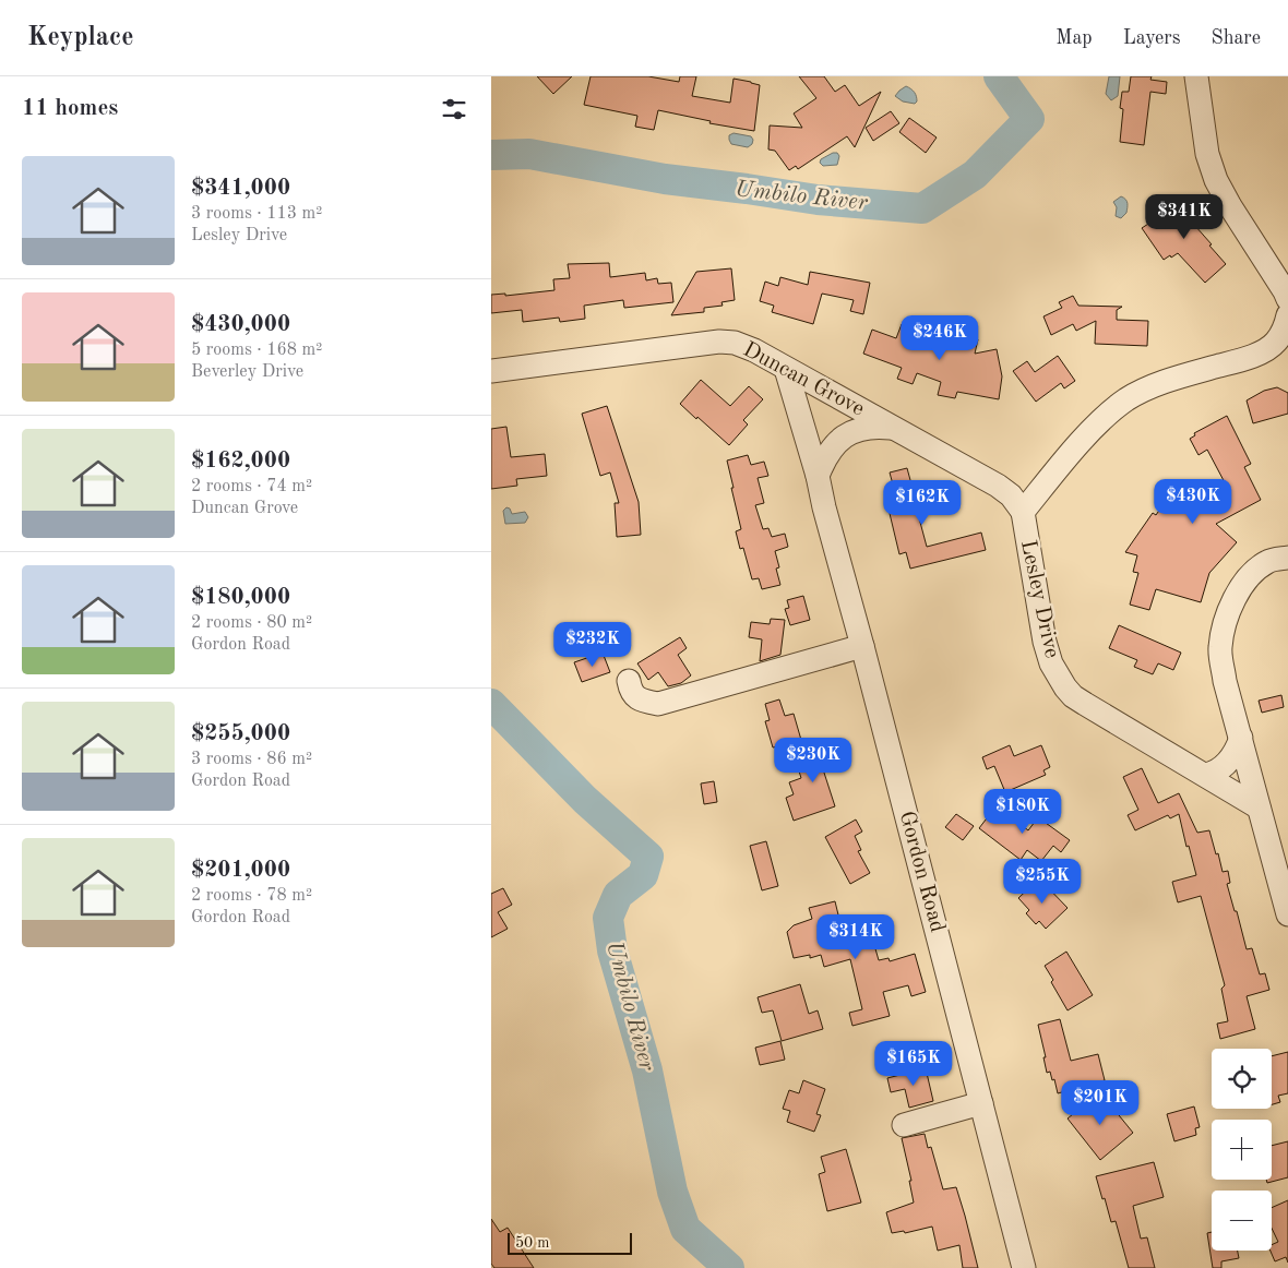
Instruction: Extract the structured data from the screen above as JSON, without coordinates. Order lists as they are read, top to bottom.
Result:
{
  "streets": {
    "street": ["Duncan Grove", "Lesley Drive", "Gordon Road"]
  },
  "crossings": [
    ["Duncan Grove", "Lesley Drive"],
    ["Duncan Grove", "Gordon Road"]
  ],
  "water": ["Umbilo River"],
  "scale_bar": "50 m",
  "page": {
    "header": "Keyplace",
    "nav": ["Map", "Layers", "Share"],
    "heading": "11 homes",
    "list": [
      {
        "name": "$341,000",
        "note": "3 rooms · 113 m² · Lesley Drive"
      },
      {
        "name": "$430,000",
        "note": "5 rooms · 168 m² · Beverley Drive"
      },
      {
        "name": "$162,000",
        "note": "2 rooms · 74 m² · Duncan Grove"
      },
      {
        "name": "$180,000",
        "note": "2 rooms · 80 m² · Gordon Road"
      },
      {
        "name": "$255,000",
        "note": "3 rooms · 86 m² · Gordon Road"
      },
      {
        "name": "$201,000",
        "note": "2 rooms · 78 m² · Gordon Road"
      }
    ],
    "price": [
      "$341K",
      "$246K",
      "$430K",
      "$162K",
      "$232K",
      "$230K",
      "$180K",
      "$255K",
      "$314K",
      "$165K",
      "$201K"
    ],
    "map_buttons": ["+", "−"],
    "scale": "50 m"
  }
}
